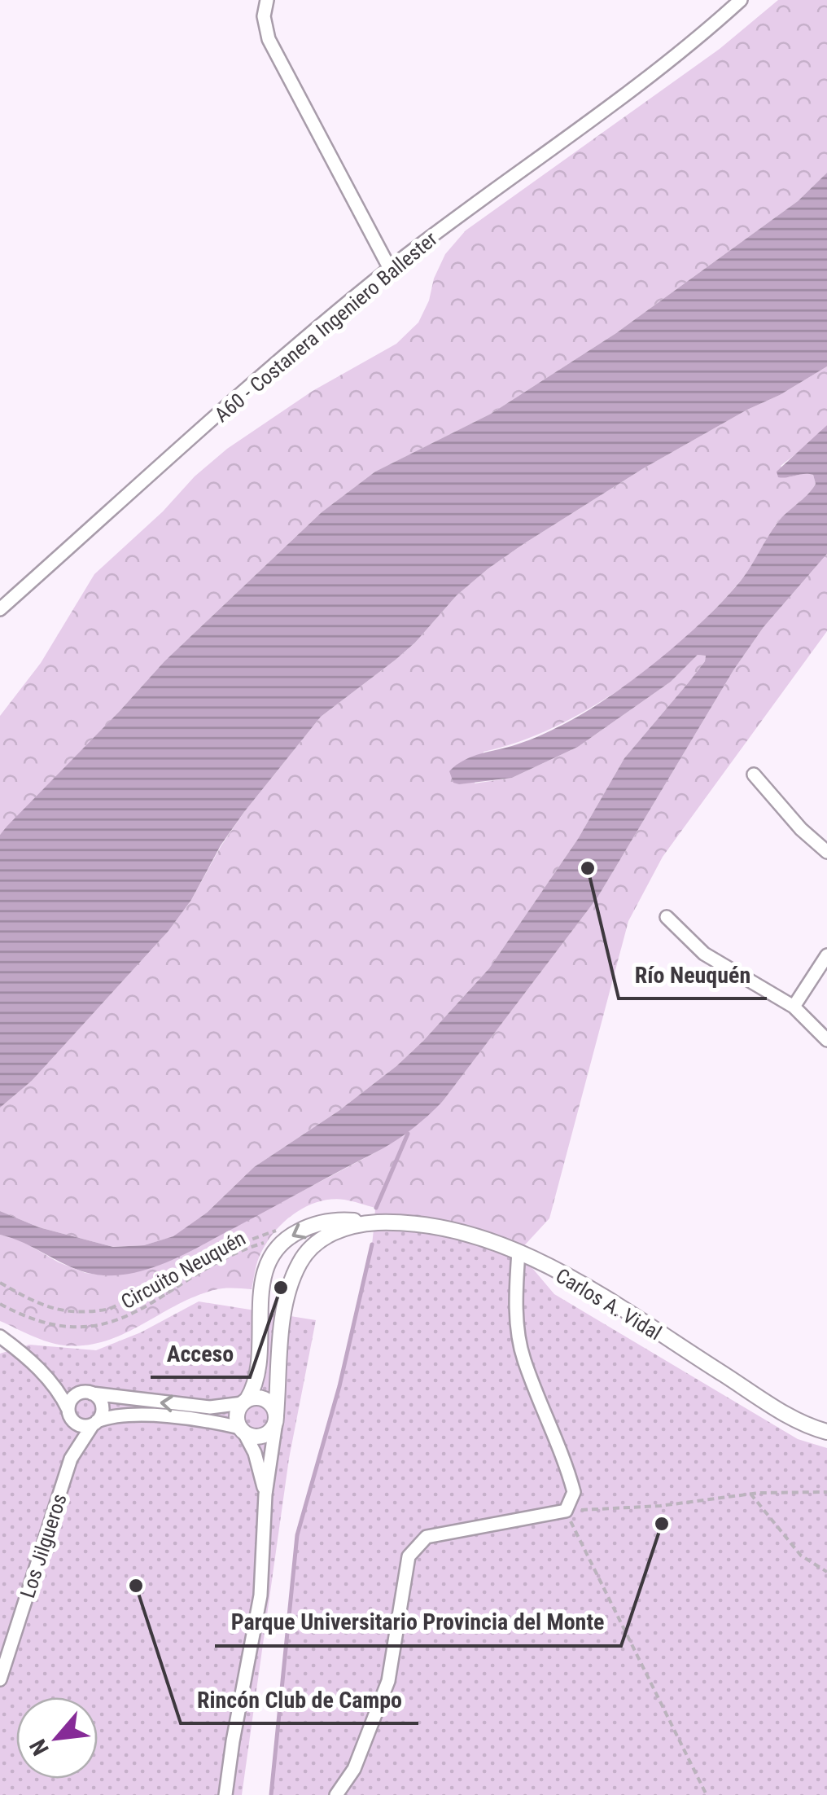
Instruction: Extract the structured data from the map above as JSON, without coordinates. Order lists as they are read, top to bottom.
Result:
{
  "streets": {
    "street": ["A60 - Costanera Ingeniero Ballester", "Carlos A. Vidal", "Los Jilgueros"],
    "path": ["Circuito Neuquén"]
  },
  "crossings": [
    ["Circuito Neuquén", "Carlos A. Vidal"]
  ],
  "places": [
    "Río Neuquén",
    "Acceso",
    "Parque Universitario Provincia del Monte",
    "Rincón Club de Campo"
  ],
  "north": "bottom left"
}
